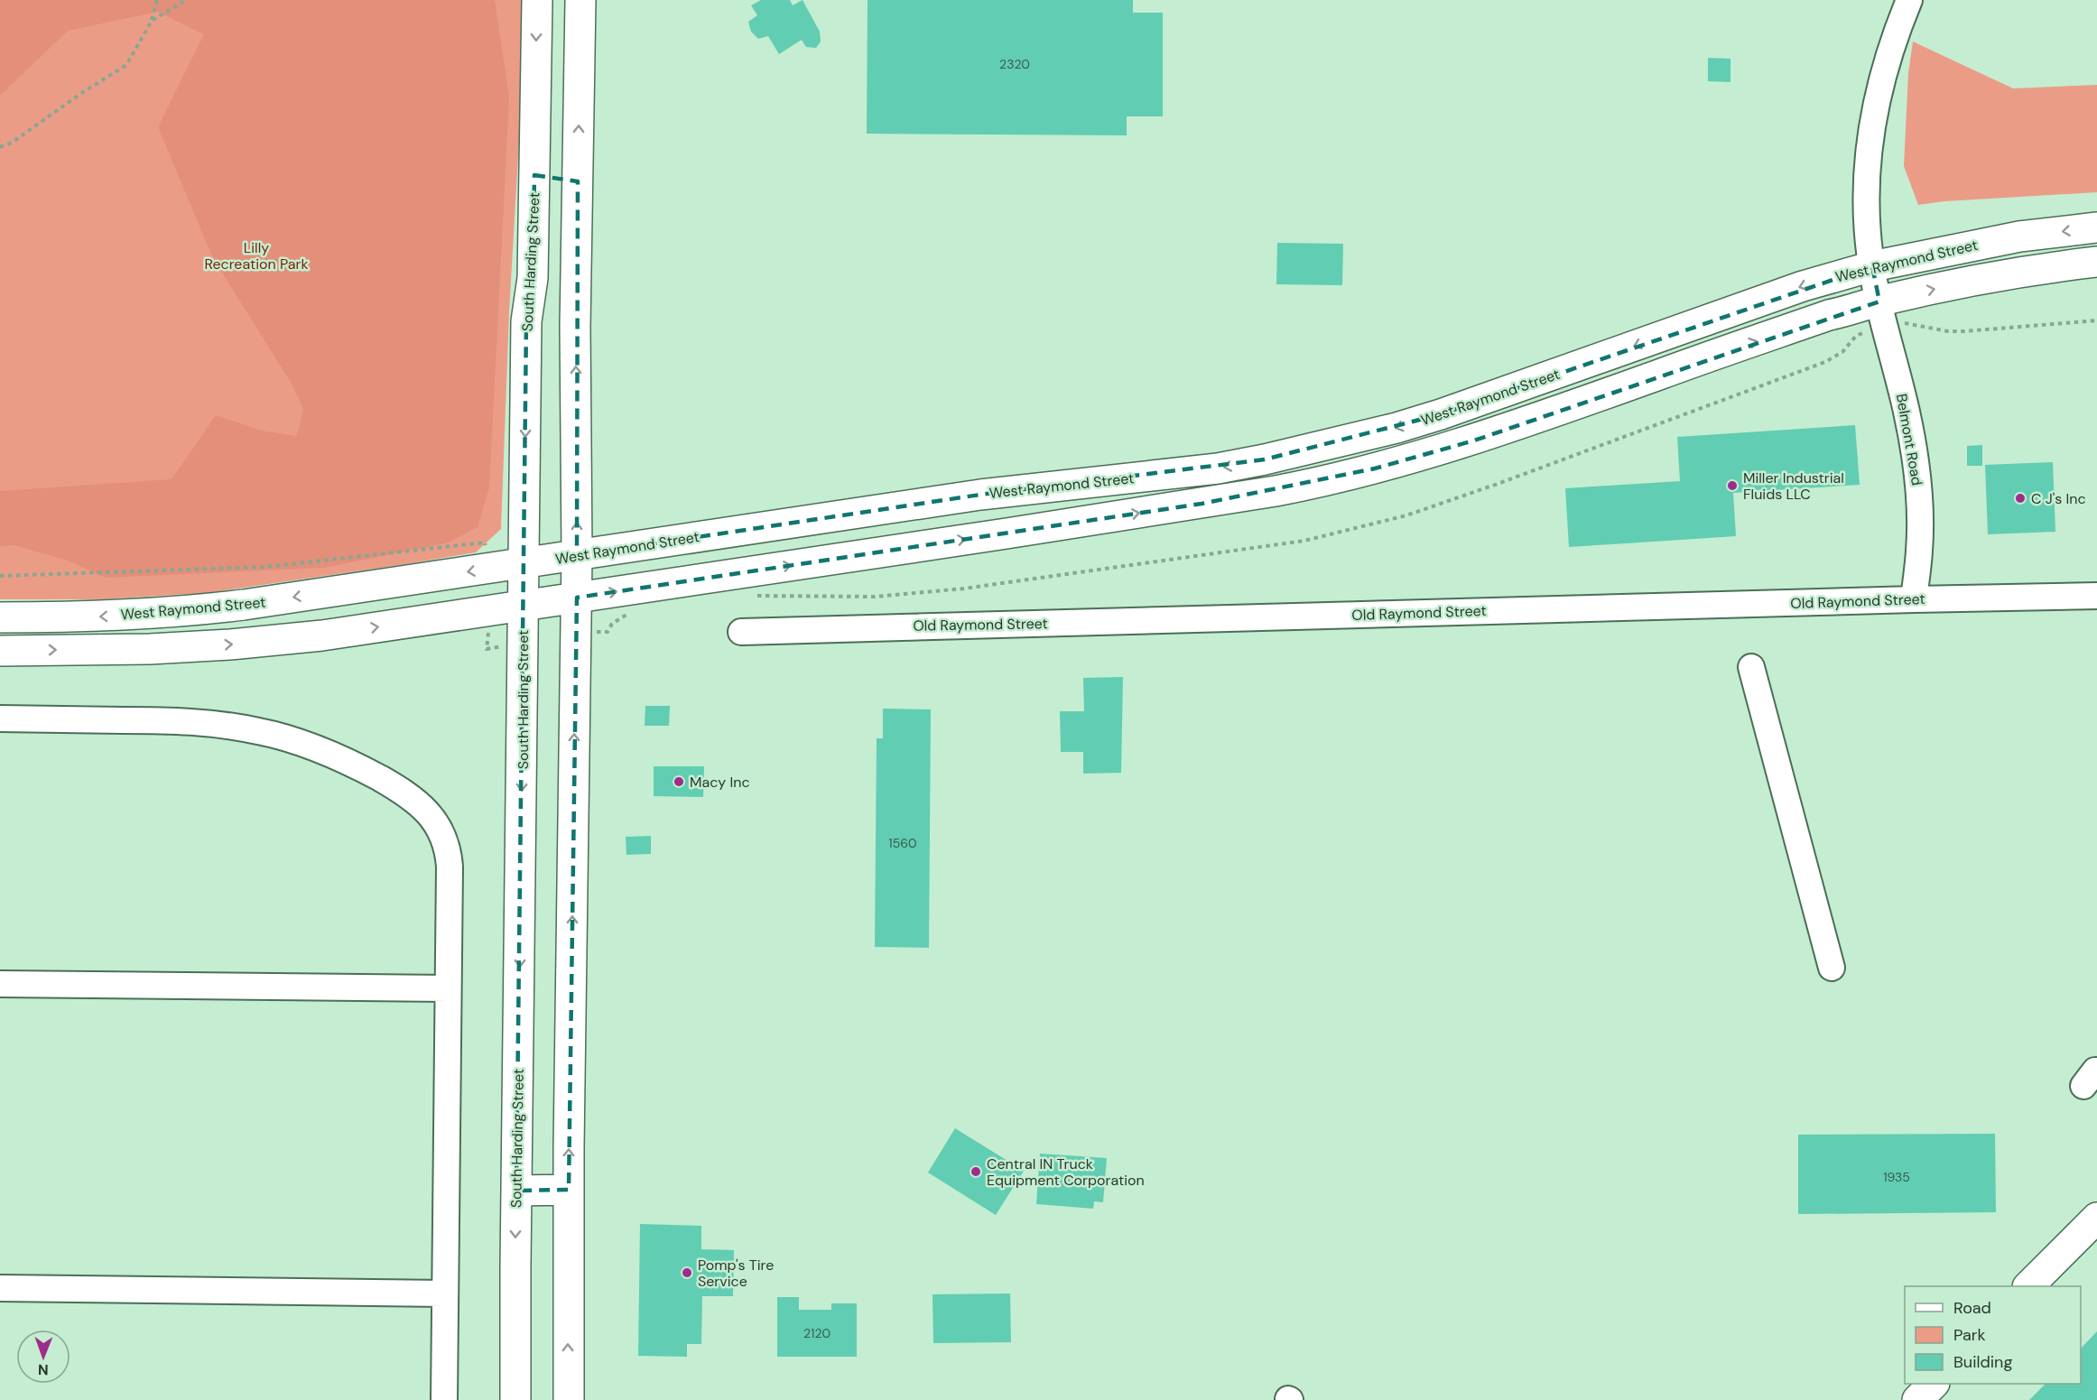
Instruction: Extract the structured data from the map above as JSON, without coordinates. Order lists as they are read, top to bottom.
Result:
{
  "streets": {
    "main road": ["West Raymond Street", "South Harding Street"],
    "street": ["Belmont Road", "Old Raymond Street"]
  },
  "crossings": [
    ["West Raymond Street", "South Harding Street"],
    ["West Raymond Street", "Belmont Road"],
    ["Belmont Road", "Old Raymond Street"]
  ],
  "parks": ["Lilly Recreation Park"],
  "places": [
    "Miller Industrial Fluids LLC",
    "C J's Inc",
    "Macy Inc",
    "Central IN Truck Equipment Corporation",
    "Pomp's Tire Service"
  ],
  "house_numbers": [
    "2320",
    "1560",
    "1935",
    "2120"
  ],
  "legend": ["Road", "Park", "Building"],
  "north": "bottom"
}
